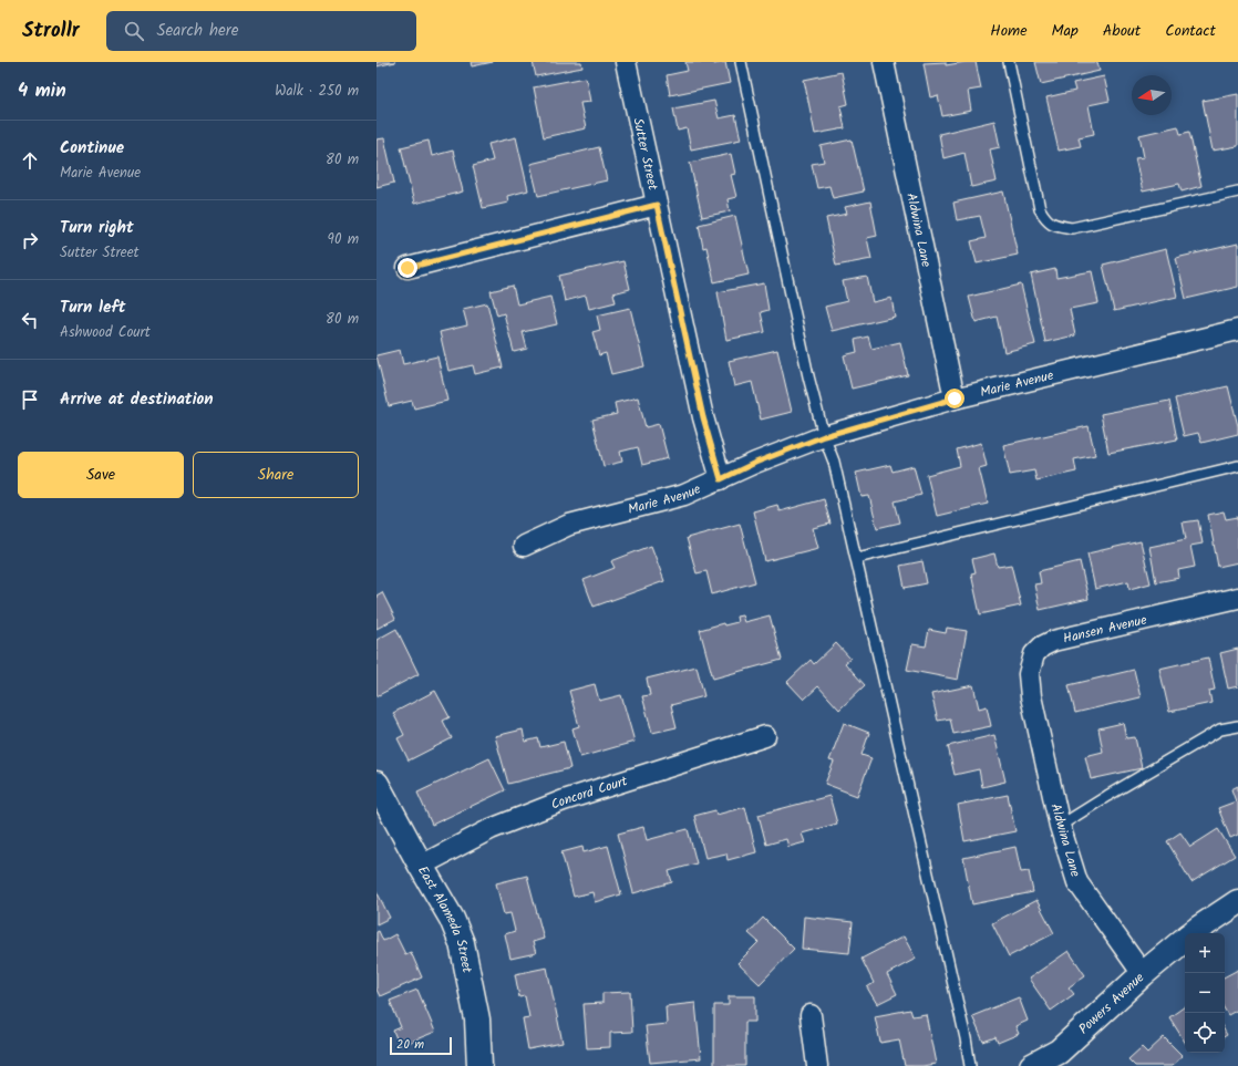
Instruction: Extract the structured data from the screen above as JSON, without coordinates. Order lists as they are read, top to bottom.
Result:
{
  "streets": {
    "street": [
      "Sutter Street",
      "Aldwina Lane",
      "Marie Avenue",
      "Hansen Avenue",
      "Concord Court",
      "East Alameda Street",
      "Powers Avenue"
    ]
  },
  "crossings": [
    ["Sutter Street", "Marie Avenue"],
    ["Aldwina Lane", "Marie Avenue"],
    ["Aldwina Lane", "Hansen Avenue"],
    ["Aldwina Lane", "Powers Avenue"],
    ["Concord Court", "East Alameda Street"]
  ],
  "scale_bar": "20 m",
  "north": "left",
  "page": {
    "header": "Strollr",
    "search": "Search here",
    "nav": [
      "Home",
      "Map",
      "About",
      "Contact"
    ],
    "heading": ["4 min", "Walk · 250 m"],
    "list": [
      ["Continue", "Marie Avenue", "80 m"],
      ["Turn right", "Sutter Street", "90 m"],
      ["Turn left", "Ashwood Court", "80 m"],
      "Arrive at destination"
    ],
    "buttons": ["Save", "Share"],
    "map_buttons": ["+", "−"],
    "scale": "20 m"
  }
}
